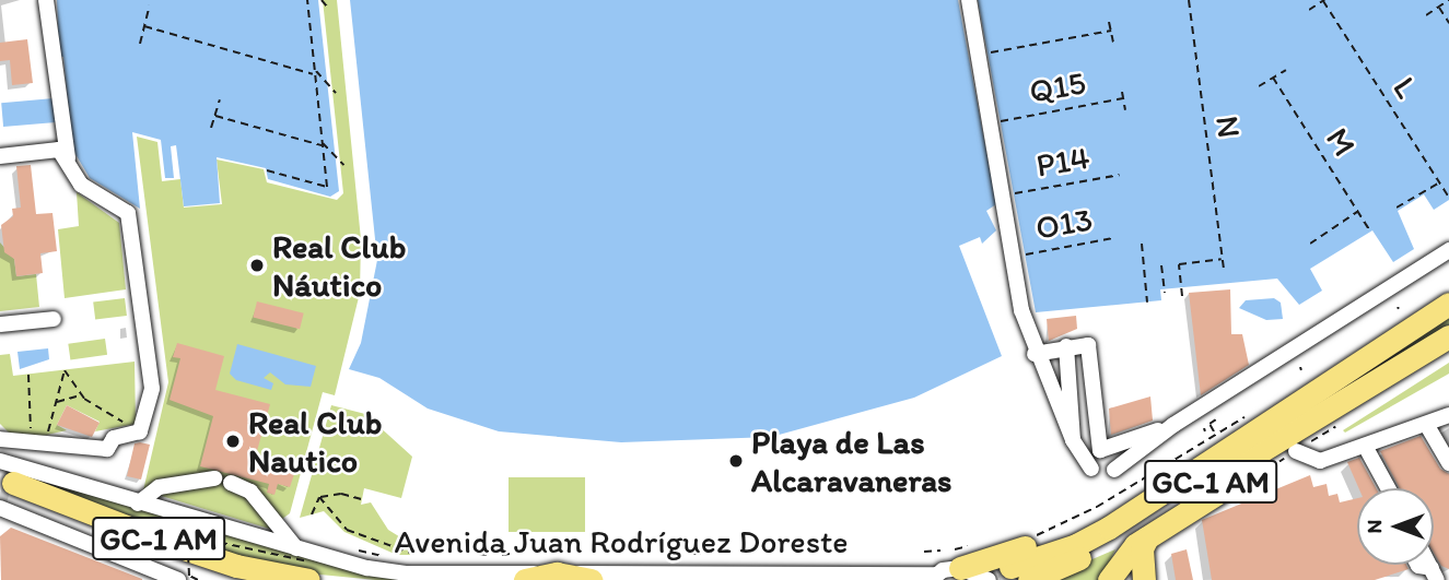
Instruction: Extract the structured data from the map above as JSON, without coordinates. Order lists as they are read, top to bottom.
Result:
{
  "streets": {
    "highway": ["GC-1 AM"],
    "street": ["Avenida Juan Rodríguez Doreste"],
    "path": [
      "Q15",
      "L",
      "N",
      "M",
      "P14",
      "O13"
    ]
  },
  "crossings": [
    ["GC-1 AM", "Avenida Juan Rodríguez Doreste"]
  ],
  "places": ["Real Club Náutico", "Real Club Nautico", "Playa de Las Alcaravaneras"],
  "north": "left"
}
